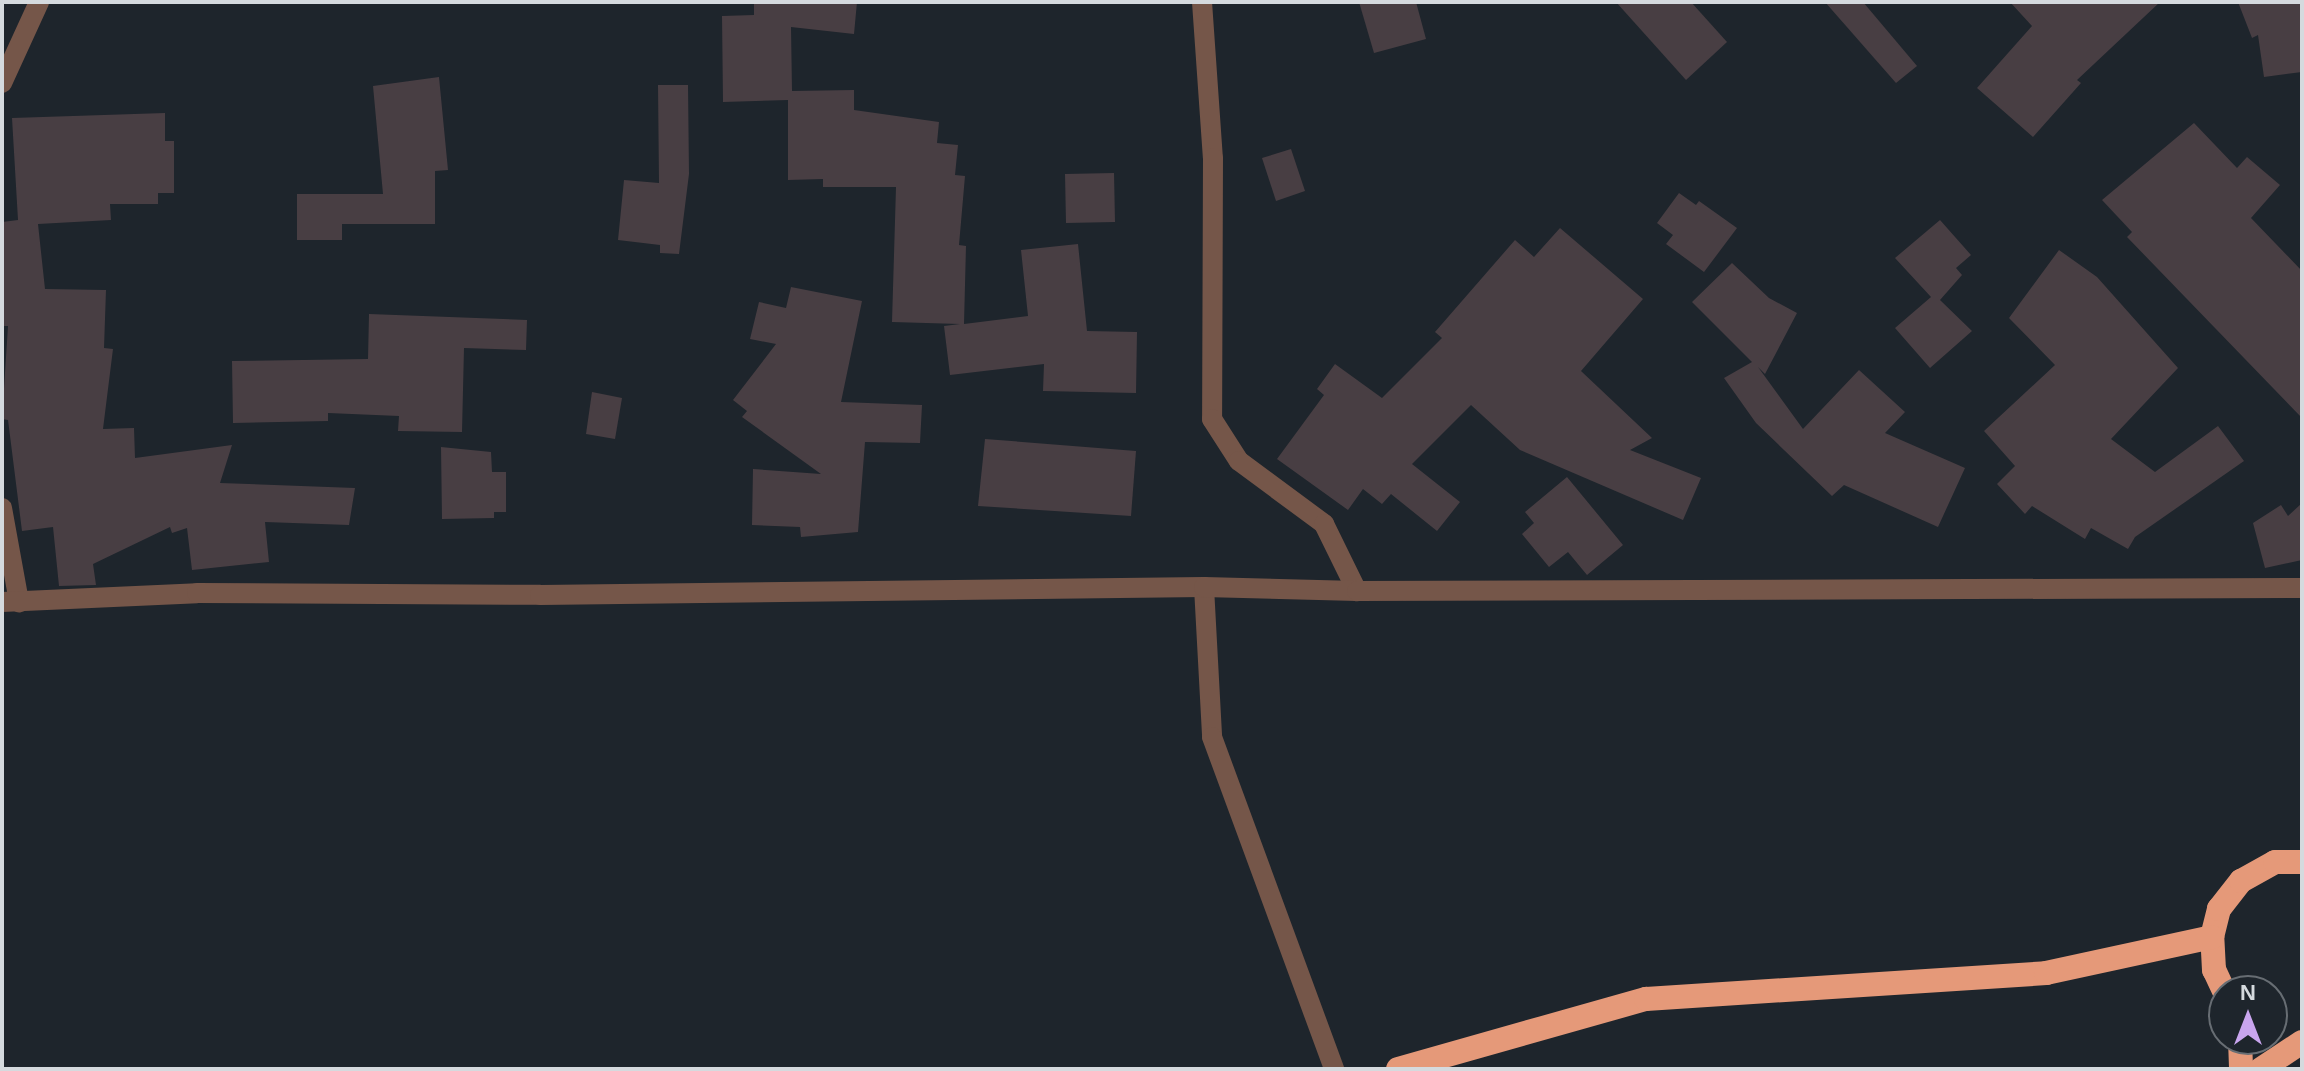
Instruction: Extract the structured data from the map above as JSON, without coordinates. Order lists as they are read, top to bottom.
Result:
{
  "north": "top"
}
